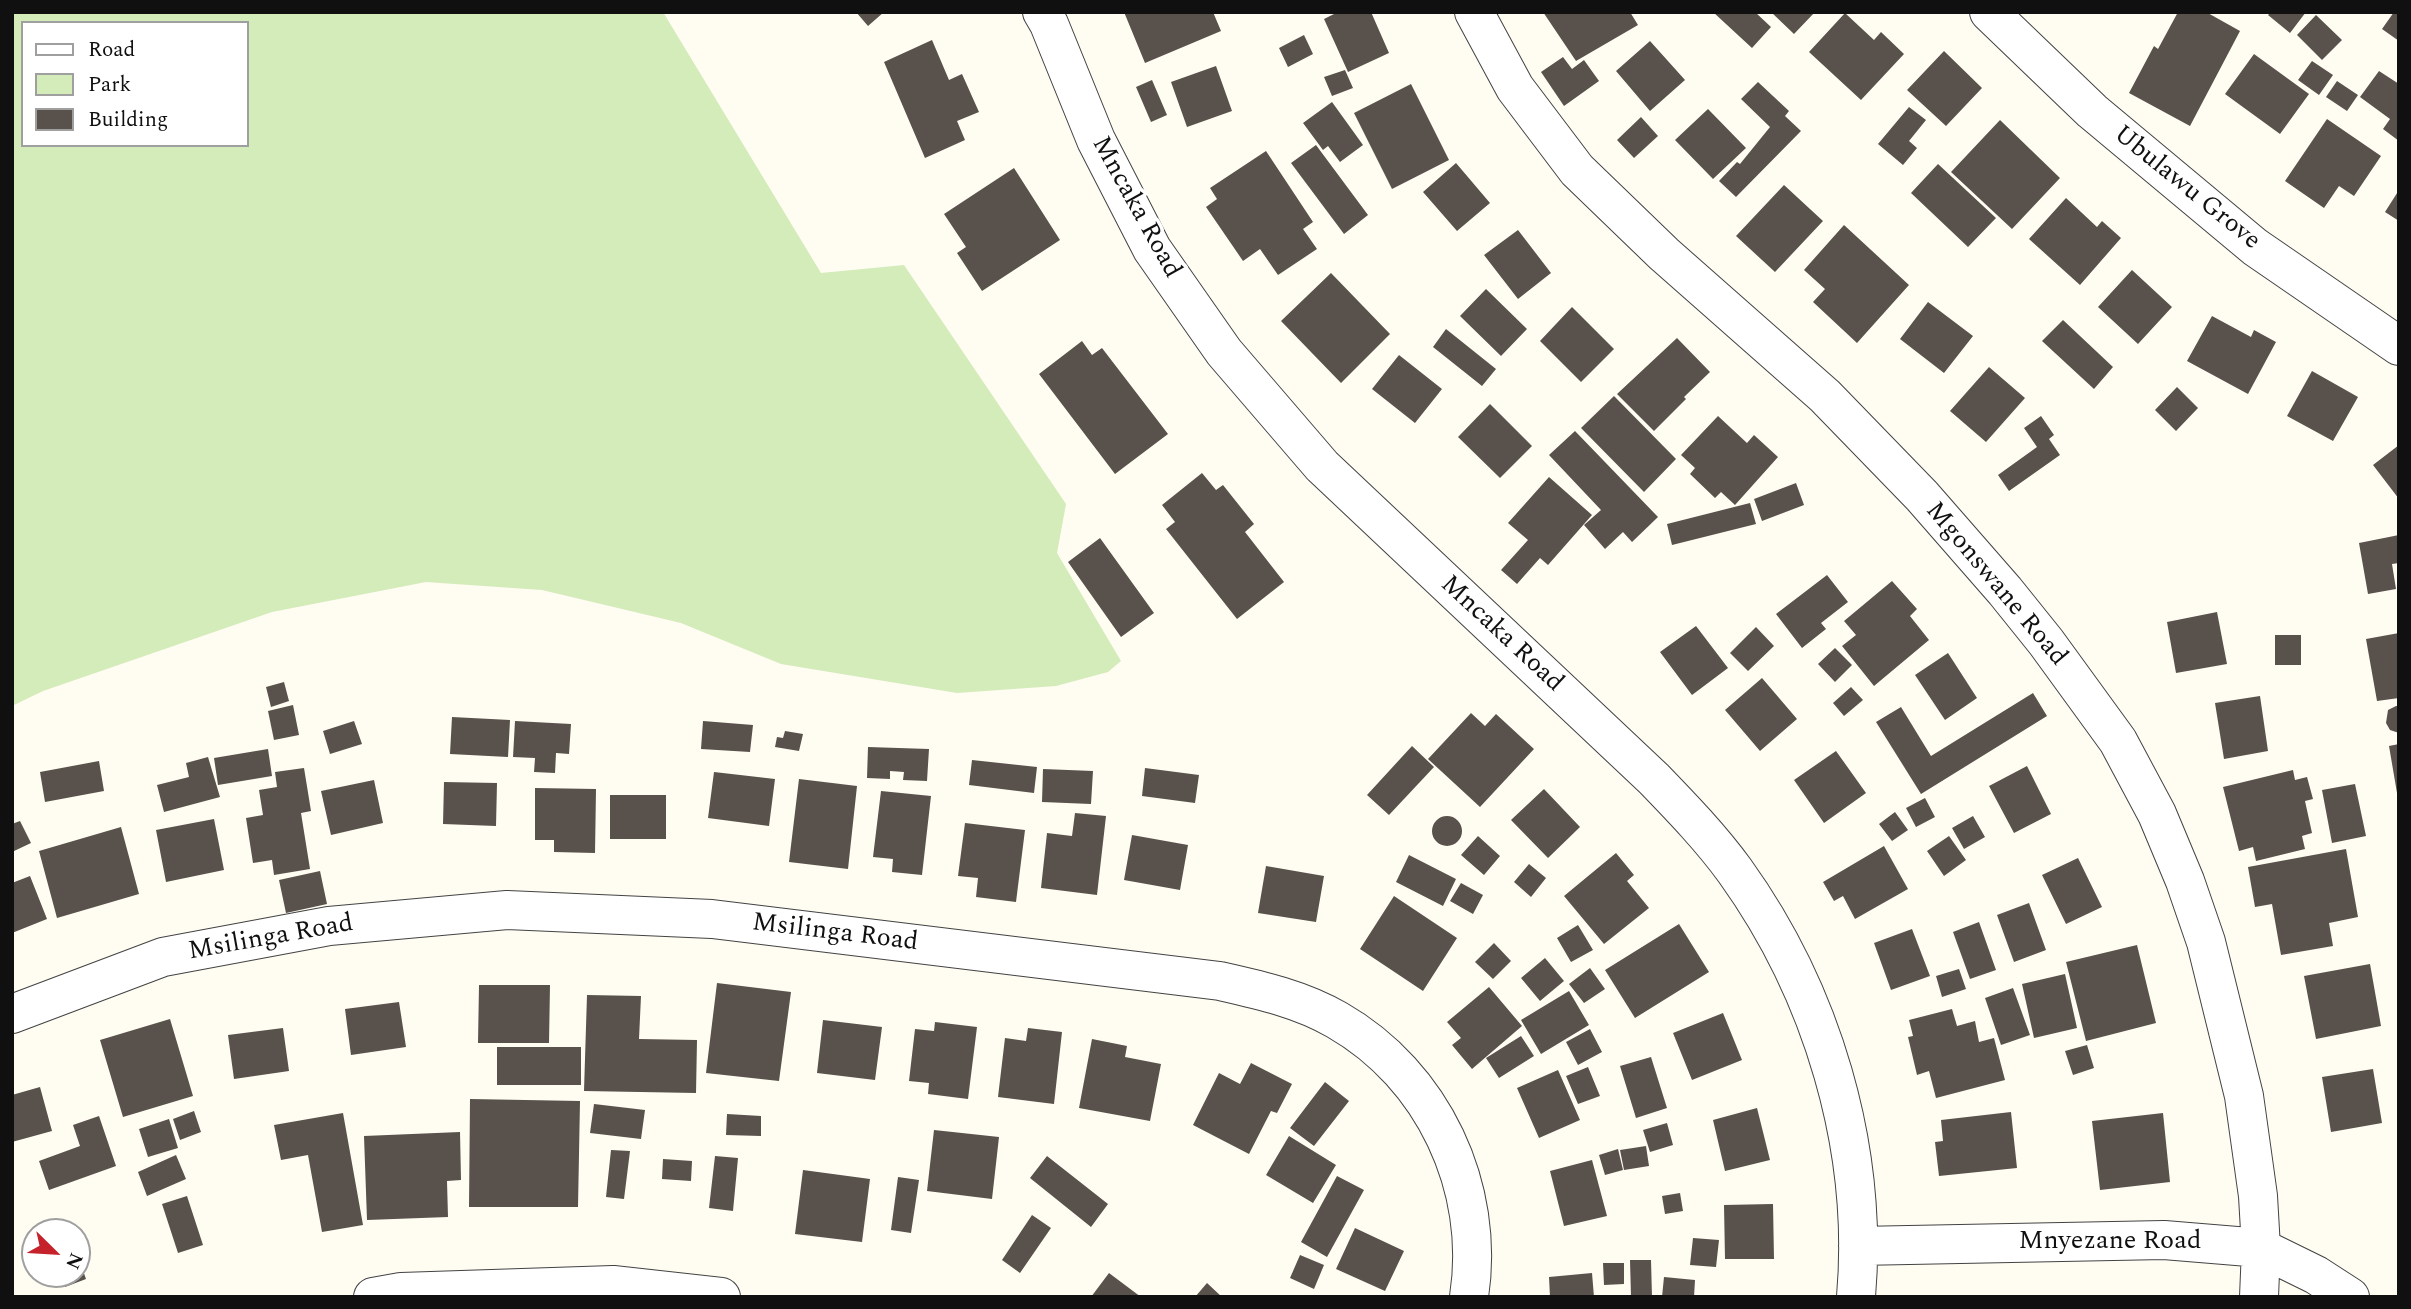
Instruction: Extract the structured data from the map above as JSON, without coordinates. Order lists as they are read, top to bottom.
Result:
{
  "streets": {
    "street": [
      "Ubulawu Grove",
      "Mncaka Road",
      "Mgonswane Road",
      "Msilinga Road",
      "Mnyezane Road"
    ]
  },
  "crossings": [
    ["Mncaka Road", "Mnyezane Road"],
    ["Mgonswane Road", "Mnyezane Road"]
  ],
  "legend": ["Road", "Park", "Building"],
  "north": "bottom right"
}
